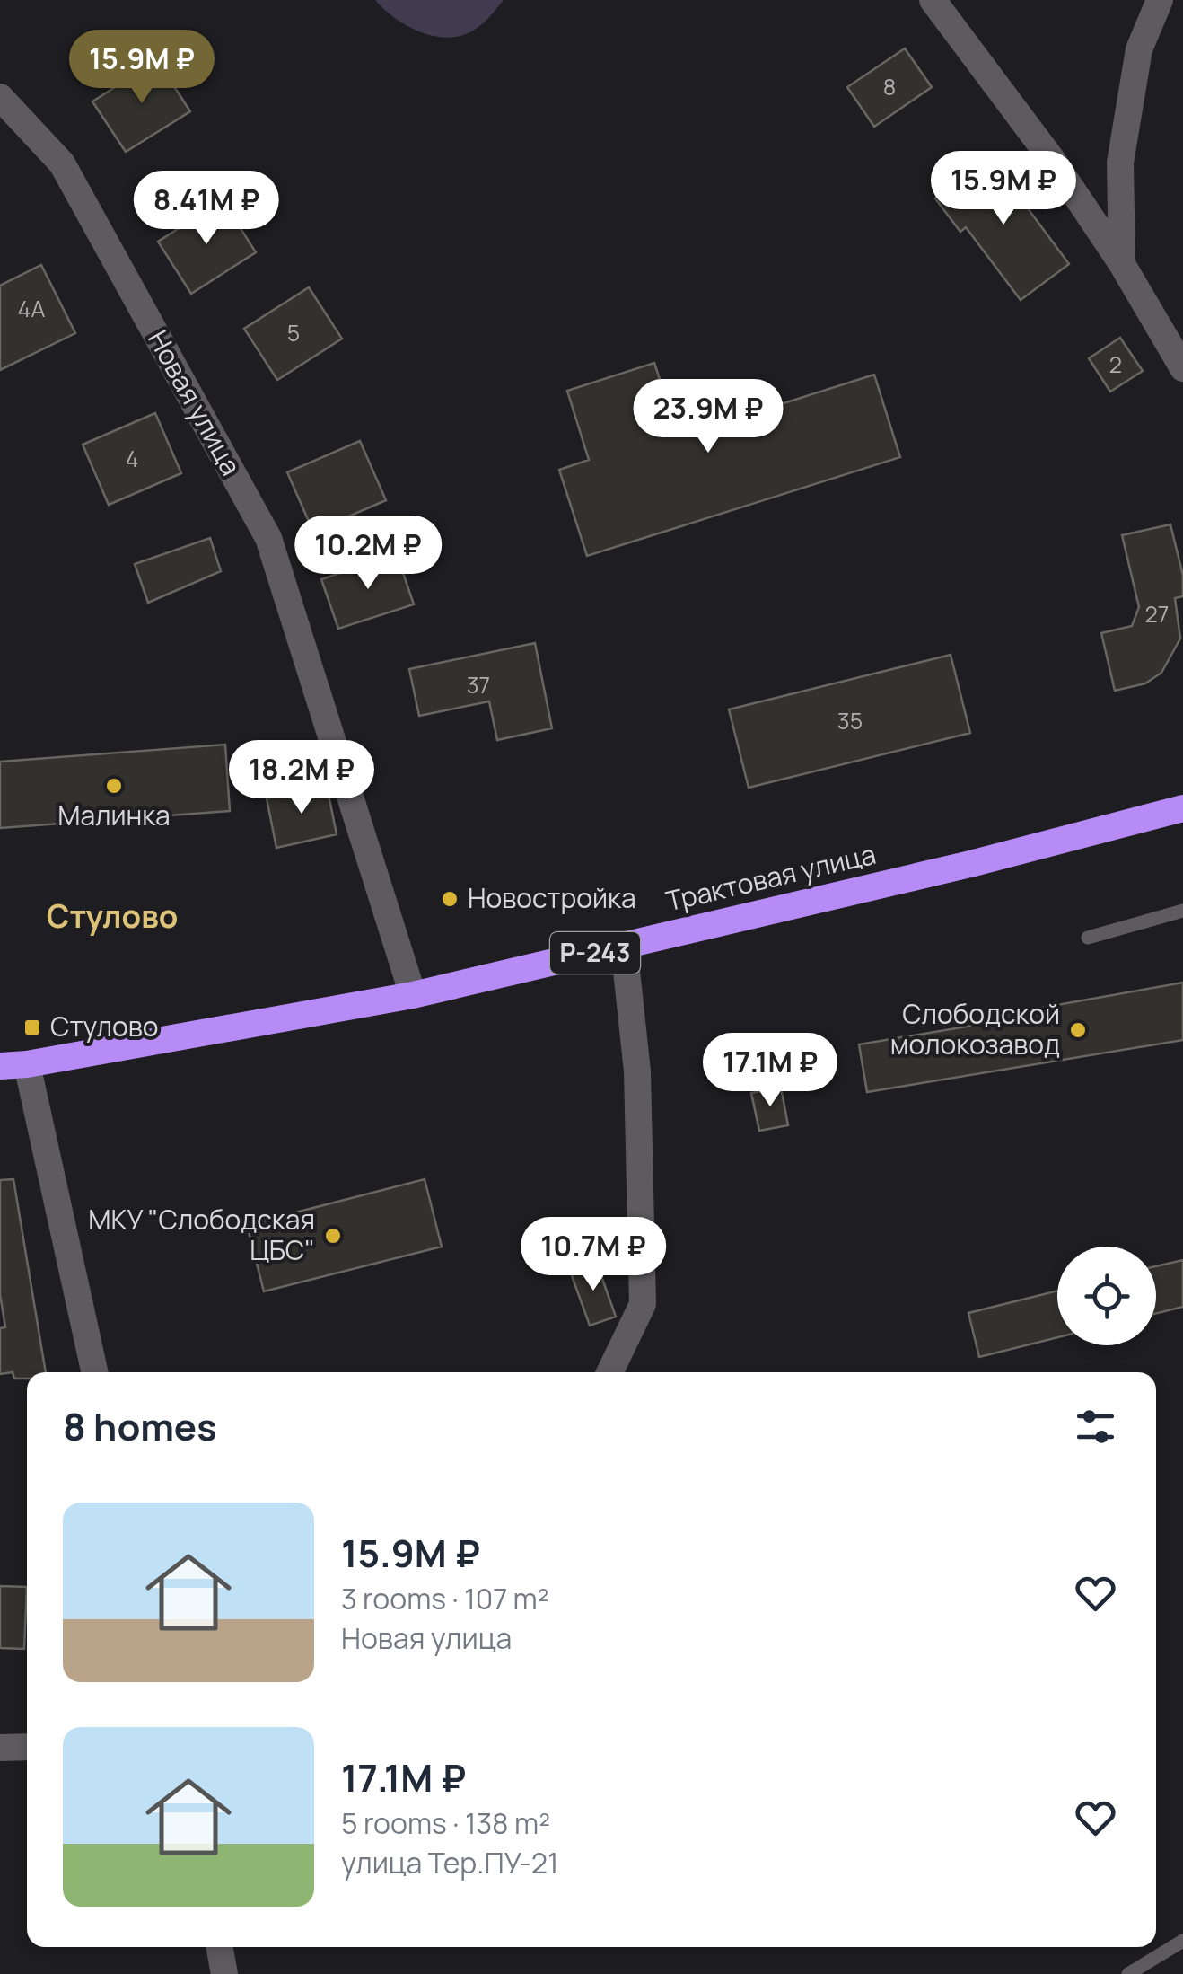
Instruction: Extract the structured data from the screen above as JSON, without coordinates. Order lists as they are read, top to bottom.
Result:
{
  "streets": {
    "highway": ["Трактовая улица", "Р-243"],
    "street": ["Новая улица"]
  },
  "crossings": [
    ["Новая улица", "Трактовая улица"]
  ],
  "districts": ["Стулово"],
  "places": {
    "other": [
      "Малинка",
      "Новостройка",
      "Слободской молокозавод",
      "МКУ \"Слободская ЦБС\""
    ],
    "transit": ["Стулово"]
  },
  "house_numbers": [
    "8",
    "4А",
    "5",
    "2",
    "4",
    "27",
    "37",
    "35"
  ],
  "page": {
    "price": [
      "15.9M ₽",
      "15.9M ₽",
      "8.41M ₽",
      "23.9M ₽",
      "10.2M ₽",
      "18.2M ₽",
      "17.1M ₽",
      "10.7M ₽"
    ],
    "heading": "8 homes",
    "list": [
      {
        "name": "15.9M ₽",
        "note": "3 rooms · 107 m² · Новая улица"
      },
      {
        "name": "17.1M ₽",
        "note": "5 rooms · 138 m² · улица Тер.ПУ-21"
      }
    ]
  }
}
